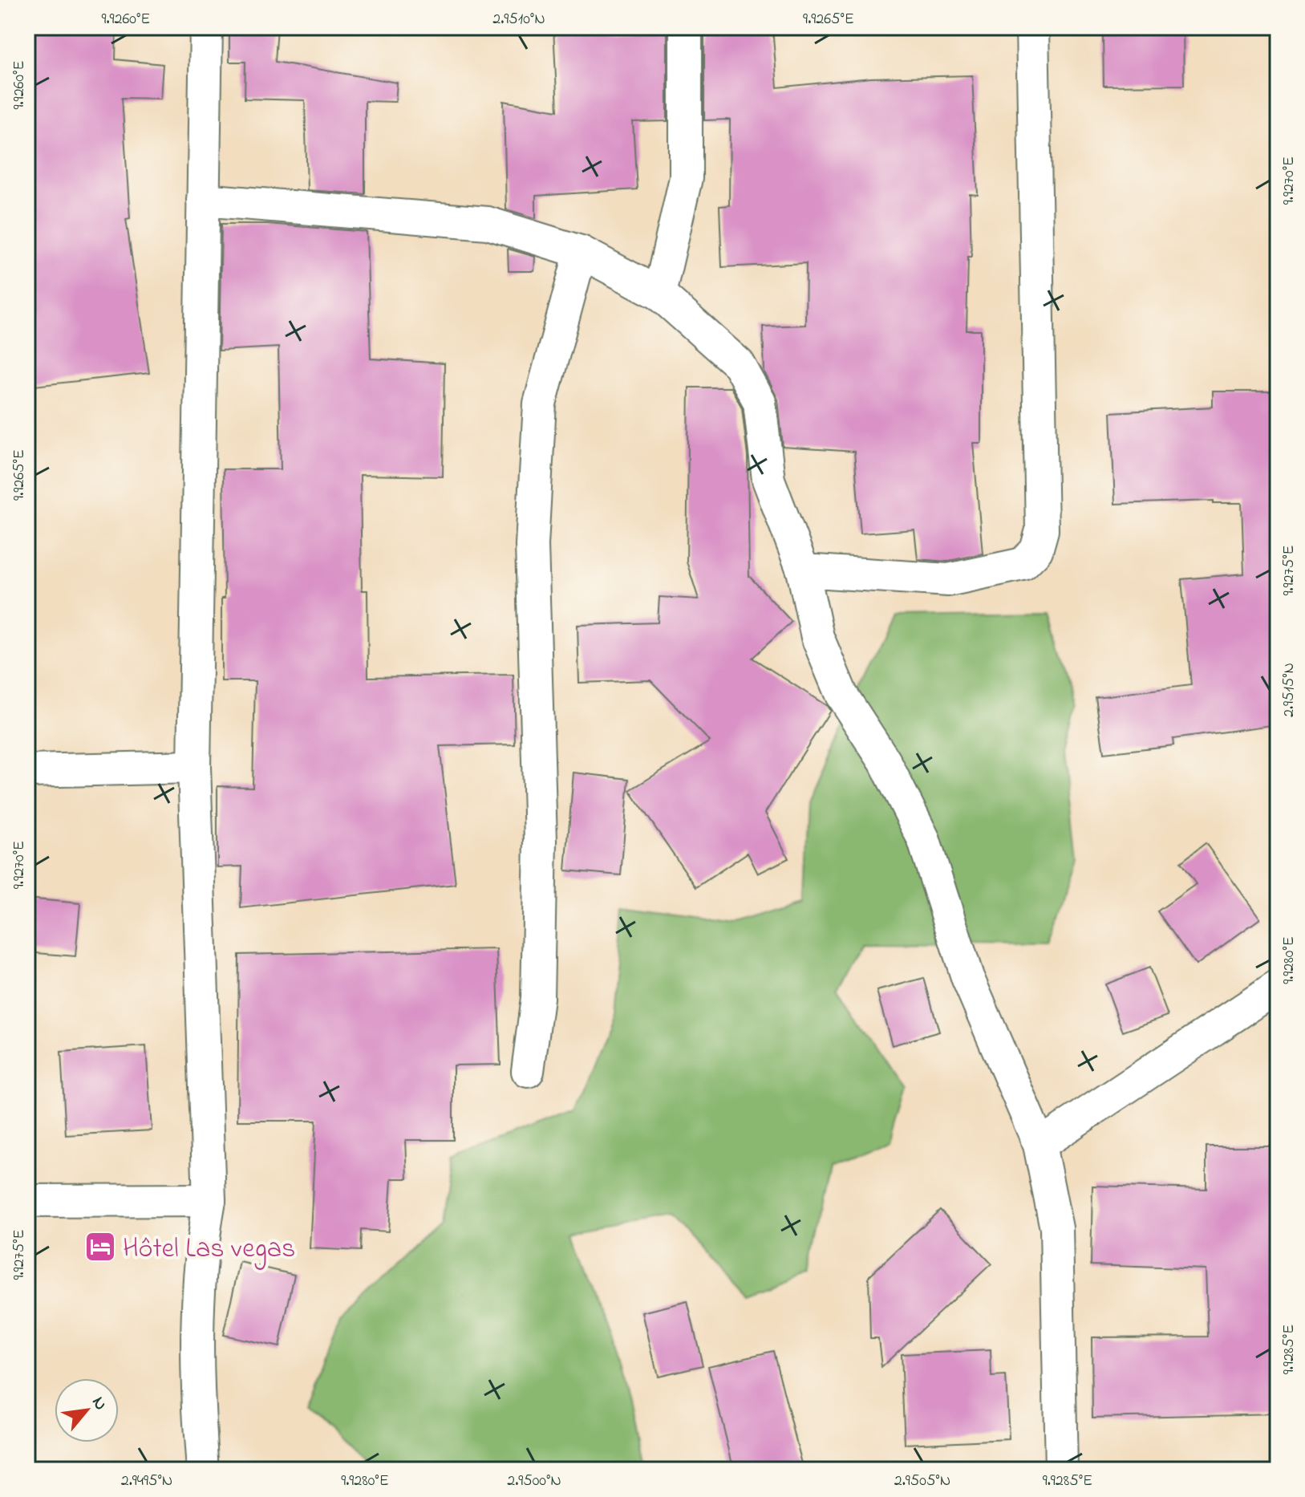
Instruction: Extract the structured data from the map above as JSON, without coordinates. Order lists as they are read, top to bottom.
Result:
{
  "places": {
    "hotel": ["Hôtel Las vegas"]
  },
  "north": "top right",
  "coordinates": [
    "9.9260°E",
    "2.9510°N",
    "9.9265°E",
    "9.9270°E",
    "9.9275°E",
    "2.9515°N",
    "9.9280°E",
    "9.9285°E",
    "2.9495°N",
    "2.9500°N",
    "2.9505°N"
  ]
}
